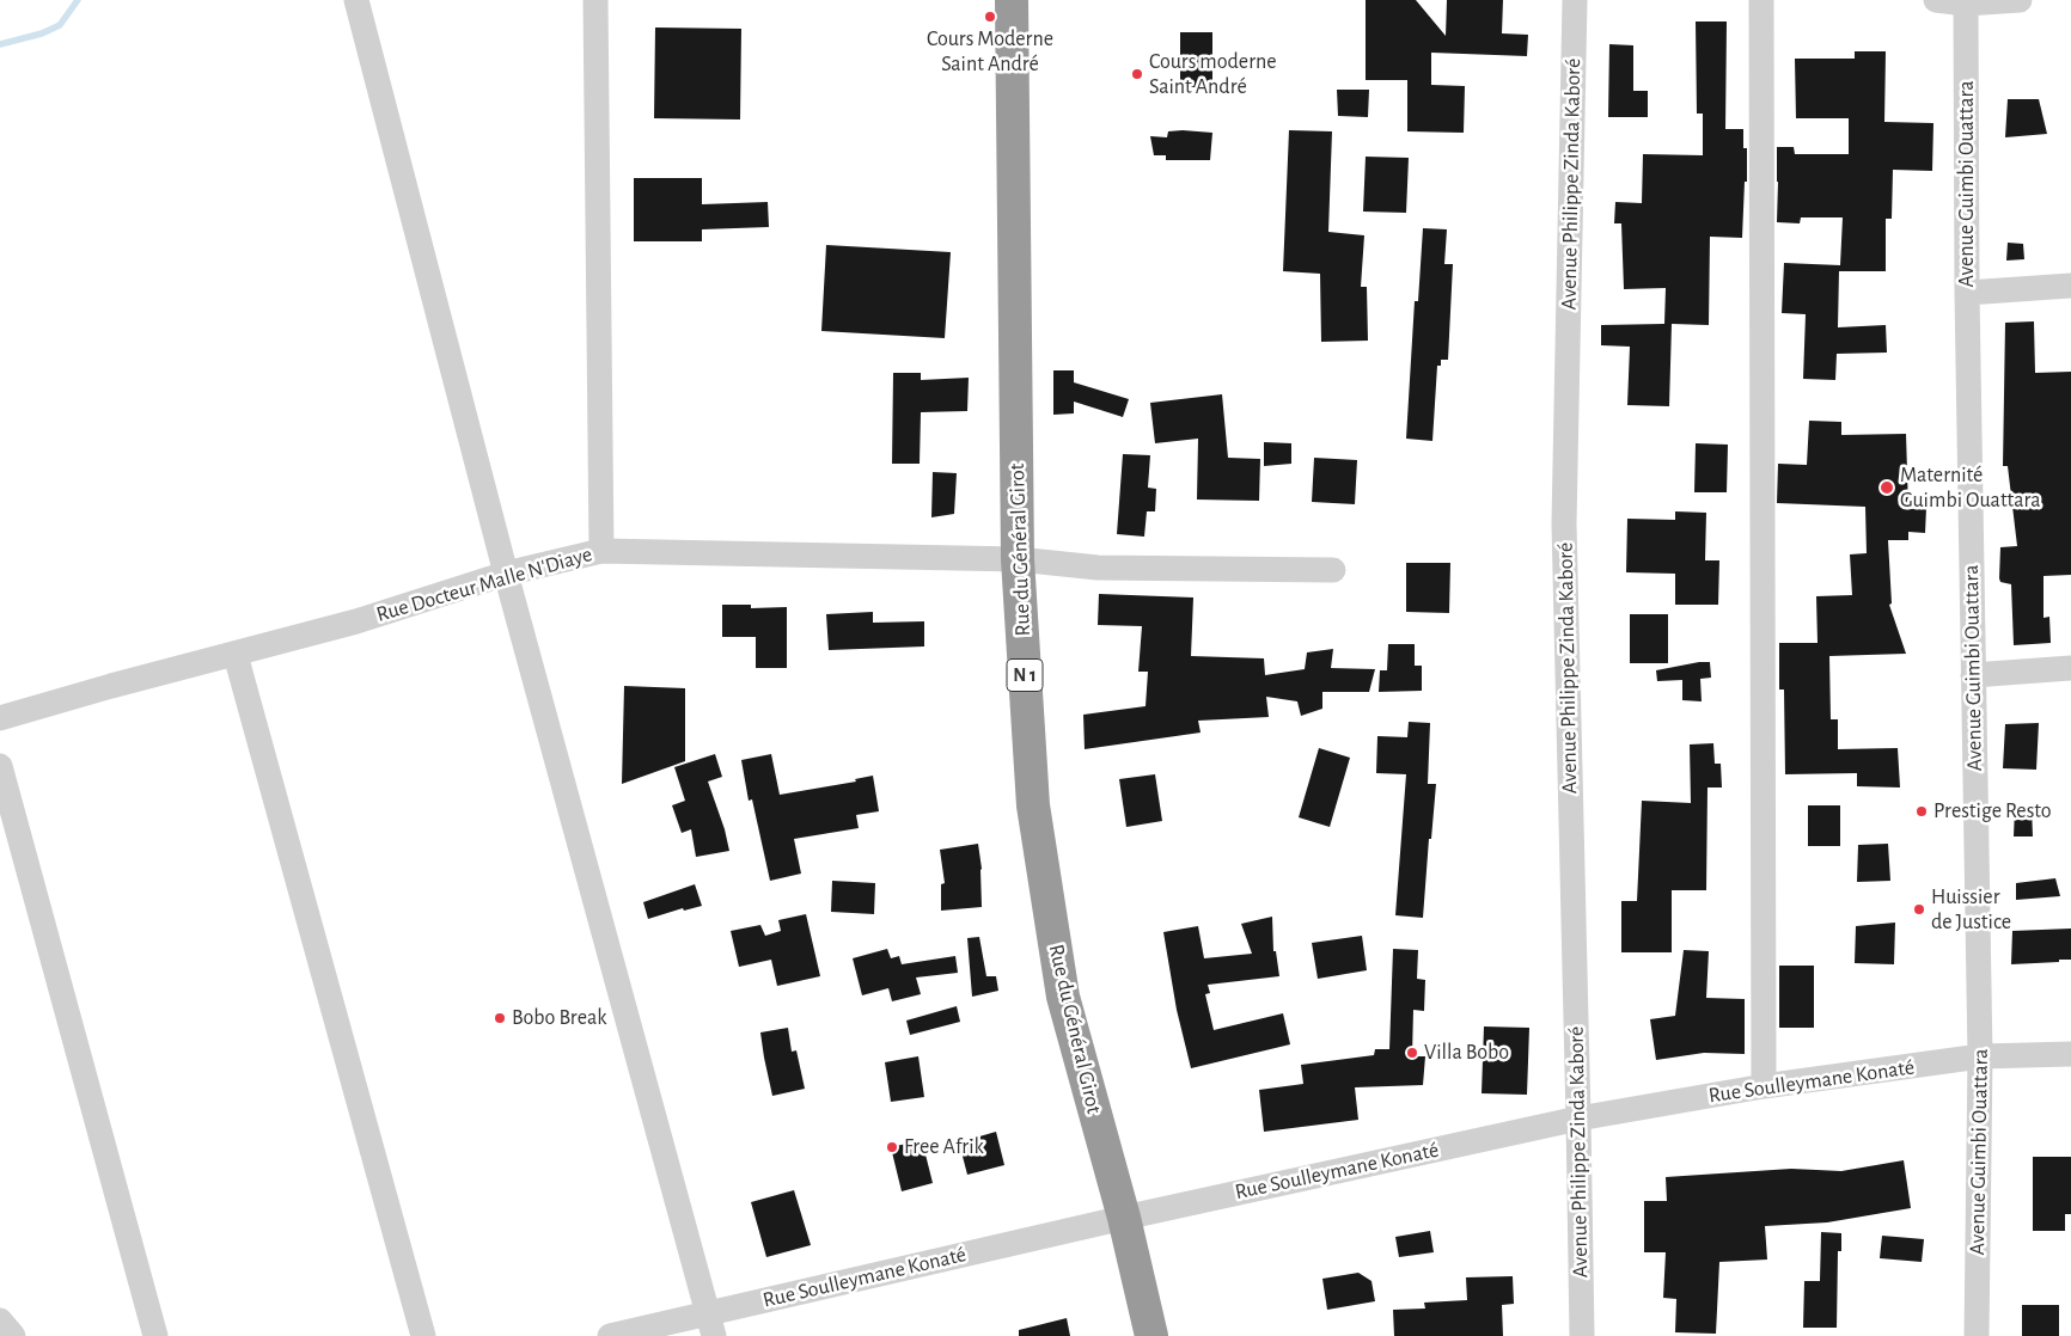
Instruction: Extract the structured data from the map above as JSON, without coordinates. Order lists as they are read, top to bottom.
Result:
{
  "streets": {
    "highway": ["Rue du Général Girot", "N 1"],
    "street": [
      "Avenue Philippe Zinda Kaboré",
      "Avenue Guimbi Ouattara",
      "Rue Docteur Malle N'Diaye",
      "Rue Soulleymane Konaté"
    ]
  },
  "crossings": [
    ["Avenue Philippe Zinda Kaboré", "Rue Soulleymane Konaté"],
    ["Avenue Guimbi Ouattara", "Rue Soulleymane Konaté"],
    ["Rue du Général Girot", "Rue Docteur Malle N'Diaye"],
    ["Rue du Général Girot", "Rue Soulleymane Konaté"]
  ],
  "places": [
    "Cours Moderne Saint André",
    "Cours moderne Saint André",
    "Maternité Guimbi Ouattara",
    "Prestige Resto",
    "Huissier de Justice",
    "Bobo Break",
    "Villa Bobo",
    "Free Afrik"
  ]
}
